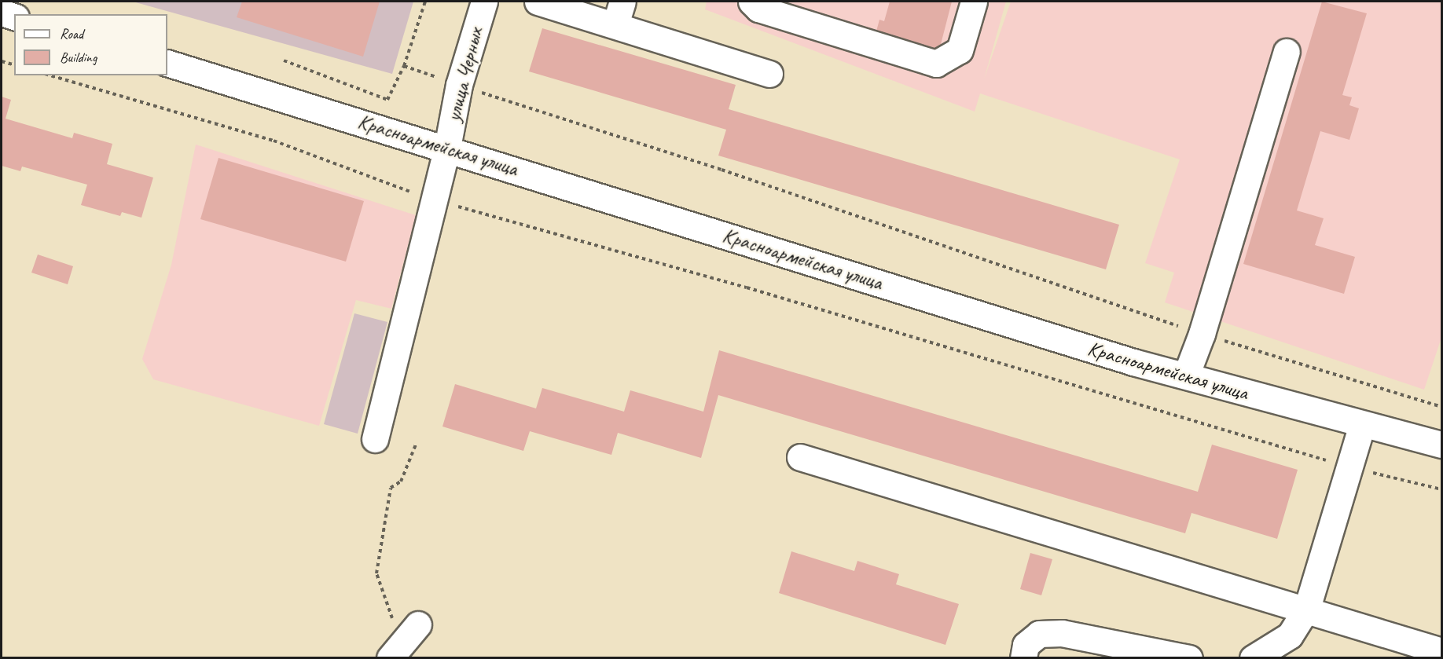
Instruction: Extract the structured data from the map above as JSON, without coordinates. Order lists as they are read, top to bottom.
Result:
{
  "streets": {
    "street": ["улица Черных", "Красноармейская улица"]
  },
  "crossings": [
    ["улица Черных", "Красноармейская улица"]
  ],
  "legend": ["Road", "Building"]
}
